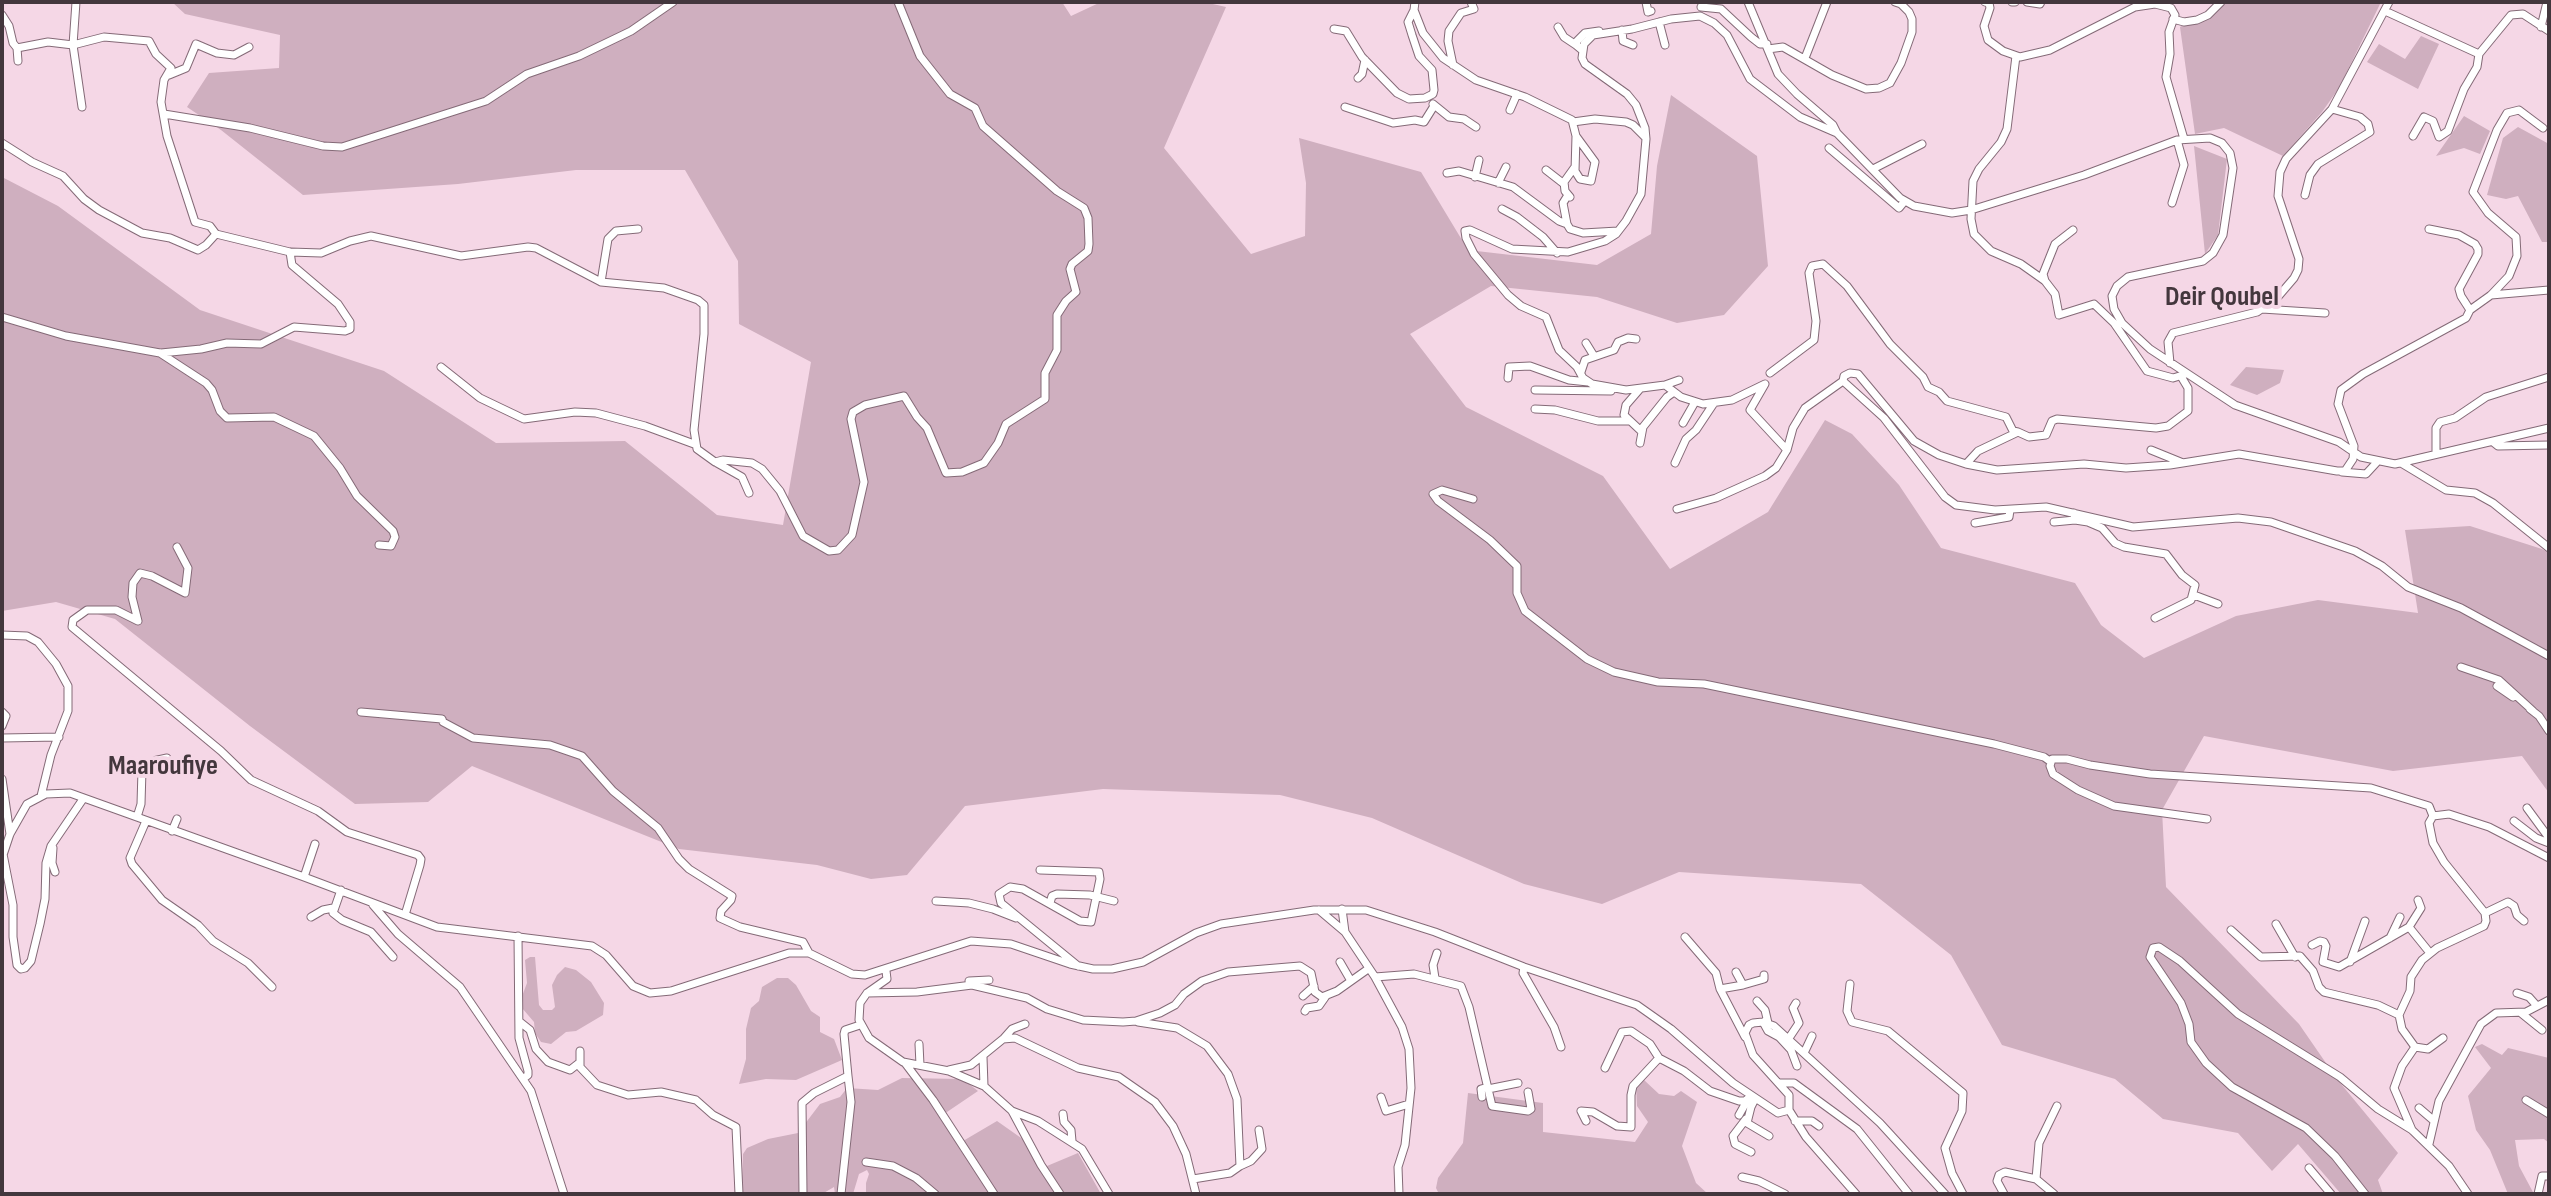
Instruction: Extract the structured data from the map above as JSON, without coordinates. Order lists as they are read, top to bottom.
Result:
{
  "districts": ["Deir Qoubel", "Maaroufiye"]
}
